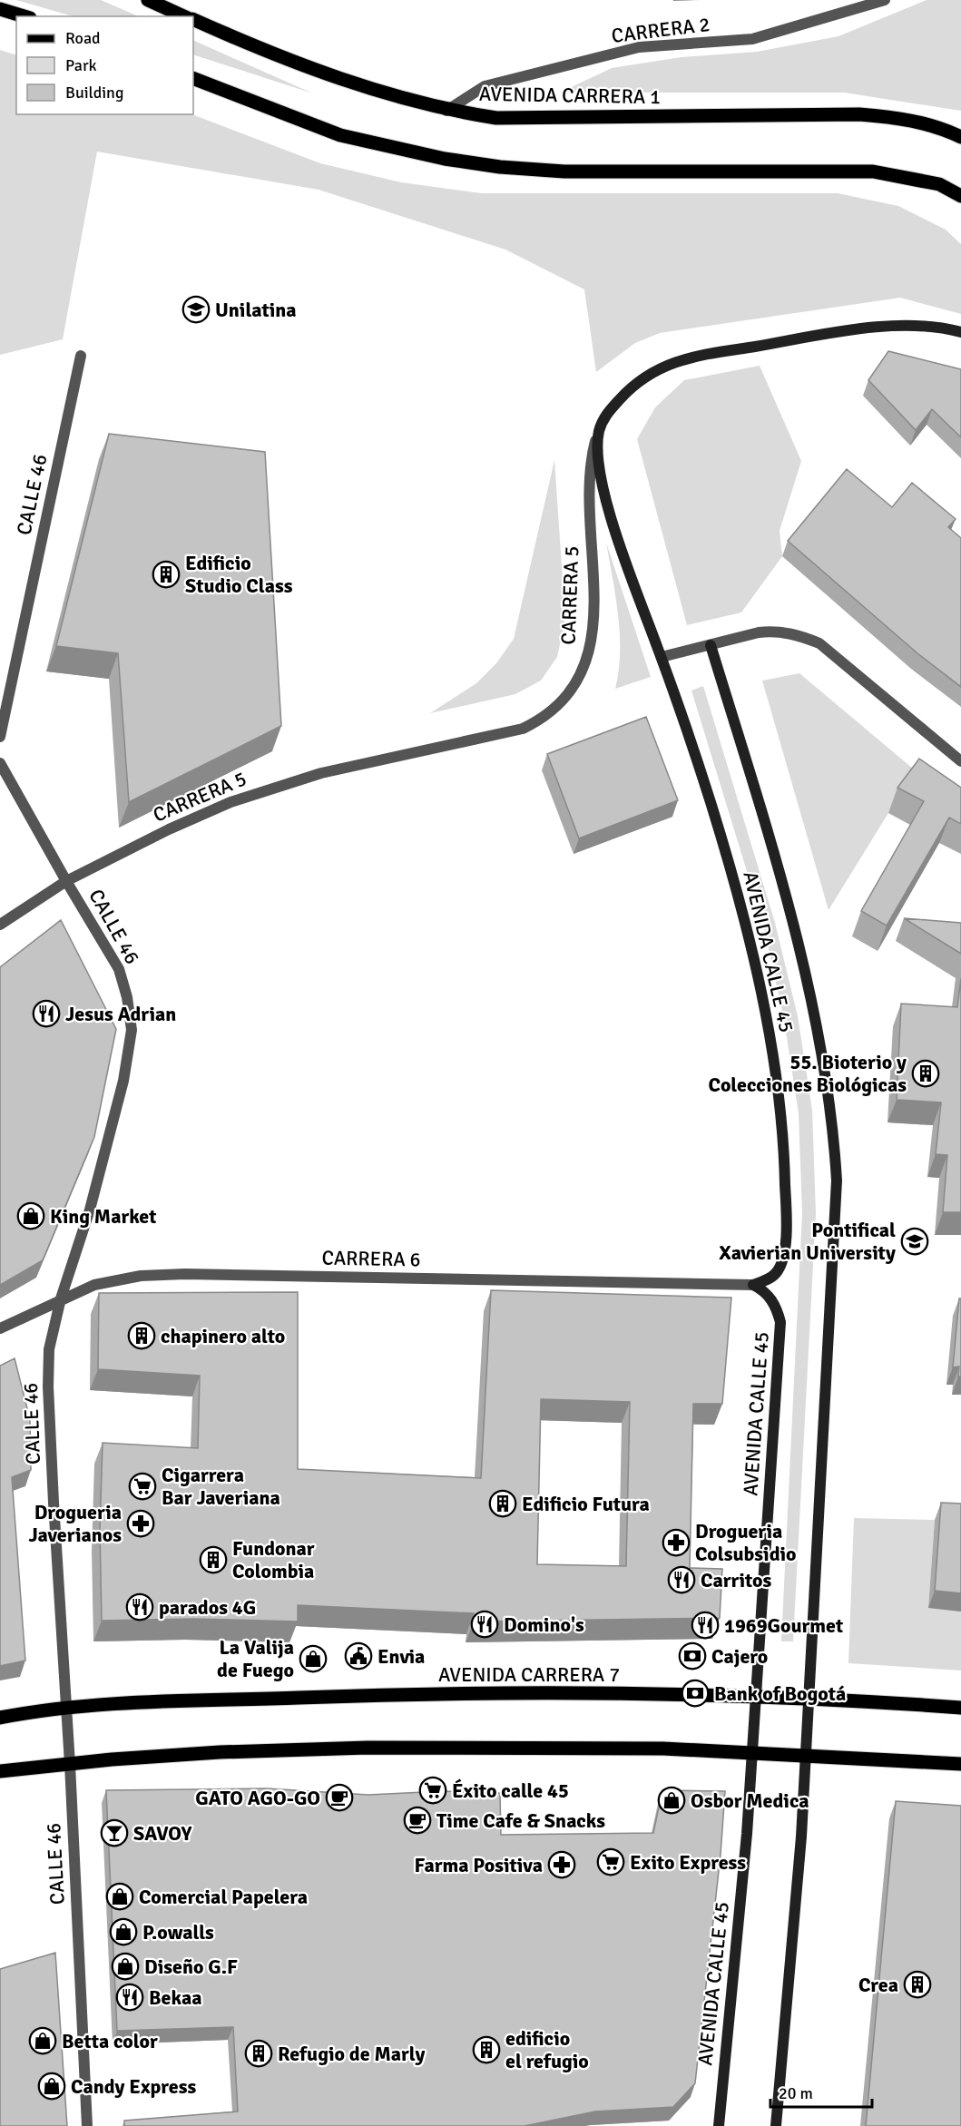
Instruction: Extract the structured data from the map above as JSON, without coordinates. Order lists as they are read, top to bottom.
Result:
{
  "streets": {
    "main road": [
      "AVENIDA CARRERA 1",
      "CARRERA 5",
      "AVENIDA CALLE 45",
      "AVENIDA CARRERA 7"
    ],
    "street": ["CARRERA 2", "CALLE 46", "CARRERA 6"]
  },
  "crossings": [
    ["CARRERA 2", "AVENIDA CARRERA 1"],
    ["CALLE 46", "CARRERA 5"],
    ["CALLE 46", "CARRERA 6"],
    ["CALLE 46", "AVENIDA CARRERA 7"],
    ["CARRERA 5", "AVENIDA CALLE 45"],
    ["AVENIDA CALLE 45", "CARRERA 6"],
    ["AVENIDA CALLE 45", "AVENIDA CARRERA 7"]
  ],
  "places": {
    "school or university": ["Unilatina", "Pontifical Xavierian University"],
    "building": [
      "Edificio Studio Class",
      "55. Bioterio y Colecciones Biológicas",
      "chapinero alto",
      "Edificio Futura",
      "Fundonar Colombia",
      "Crea",
      "edificio el refugio",
      "Refugio de Marly"
    ],
    "restaurant": [
      "Jesus Adrian",
      "Carritos",
      "parados 4G",
      "Domino's",
      "1969Gourmet",
      "Bekaa"
    ],
    "shop": [
      "King Market",
      "La Valija de Fuego",
      "Osbor Medica",
      "Comercial Papelera",
      "P.owalls",
      "Diseño G.F",
      "Betta color",
      "Candy Express"
    ],
    "supermarket": ["Cigarrera Bar Javeriana", "Éxito calle 45", "Exito Express"],
    "pharmacy": ["Drogueria Javerianos", "Drogueria Colsubsidio", "Farma Positiva"],
    "public building": ["Envia"],
    "bank": ["Cajero", "Bank of Bogotá"],
    "cafe": ["GATO AGO-GO", "Time Cafe & Snacks"],
    "bar": ["SAVOY"]
  },
  "legend": ["Road", "Park", "Building"],
  "scale_bar": "20 m"
}
